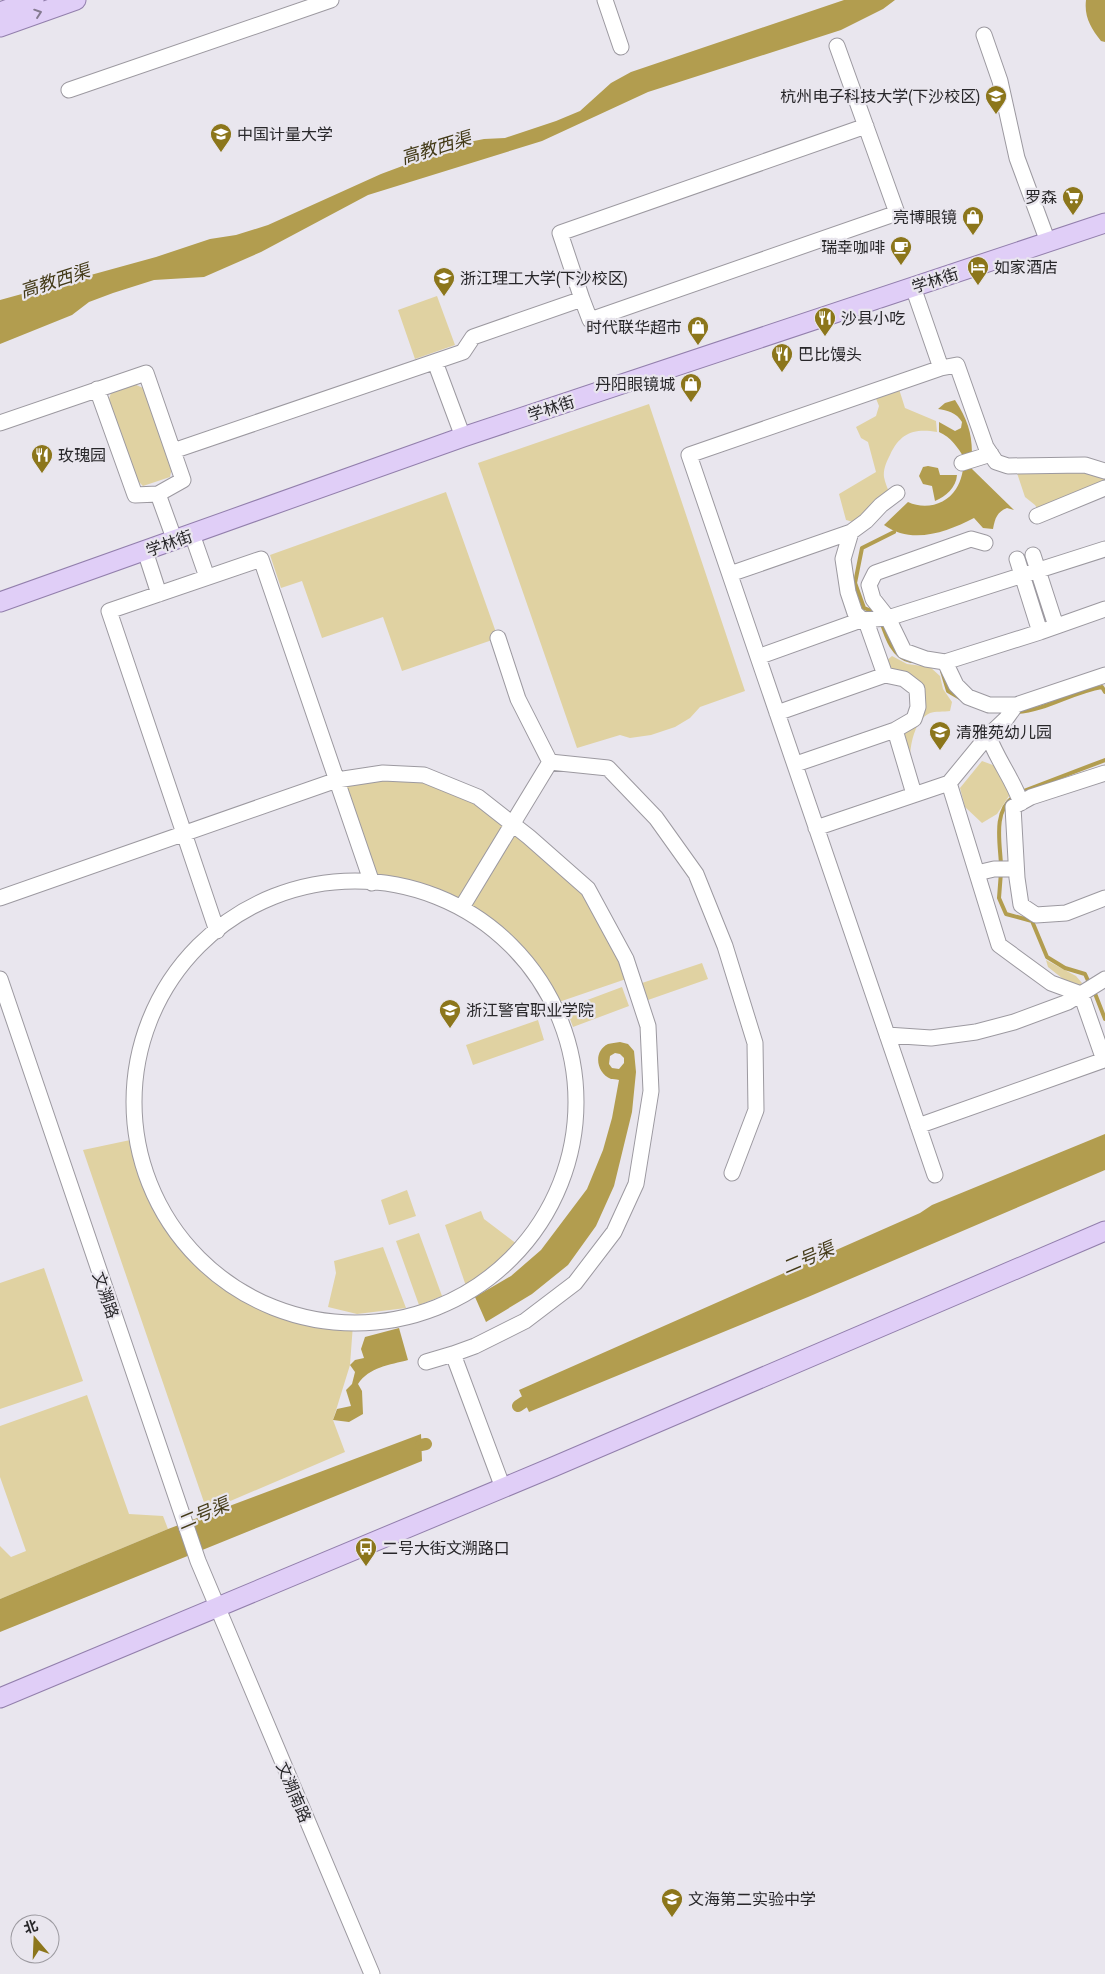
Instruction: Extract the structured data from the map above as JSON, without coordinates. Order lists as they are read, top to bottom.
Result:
{
  "streets": {
    "main road": ["学林街"],
    "street": ["文溯路", "文溯南路"]
  },
  "crossings": [
    ["文溯路", "文溯南路"]
  ],
  "water": ["高教西渠", "二号渠"],
  "places": {
    "school or university": [
      "杭州电子科技大学(下沙校区)",
      "中国计量大学",
      "浙江理工大学(下沙校区)",
      "清雅苑幼儿园",
      "浙江警官职业学院",
      "文海第二实验中学"
    ],
    "supermarket": ["罗森"],
    "shop": ["亮博眼镜", "时代联华超市", "丹阳眼镜城"],
    "cafe": ["瑞幸咖啡"],
    "hotel": ["如家酒店"],
    "restaurant": ["沙县小吃", "巴比馒头", "玫瑰园"],
    "bus stop": ["二号大街文溯路口"]
  },
  "north": "top"
}
